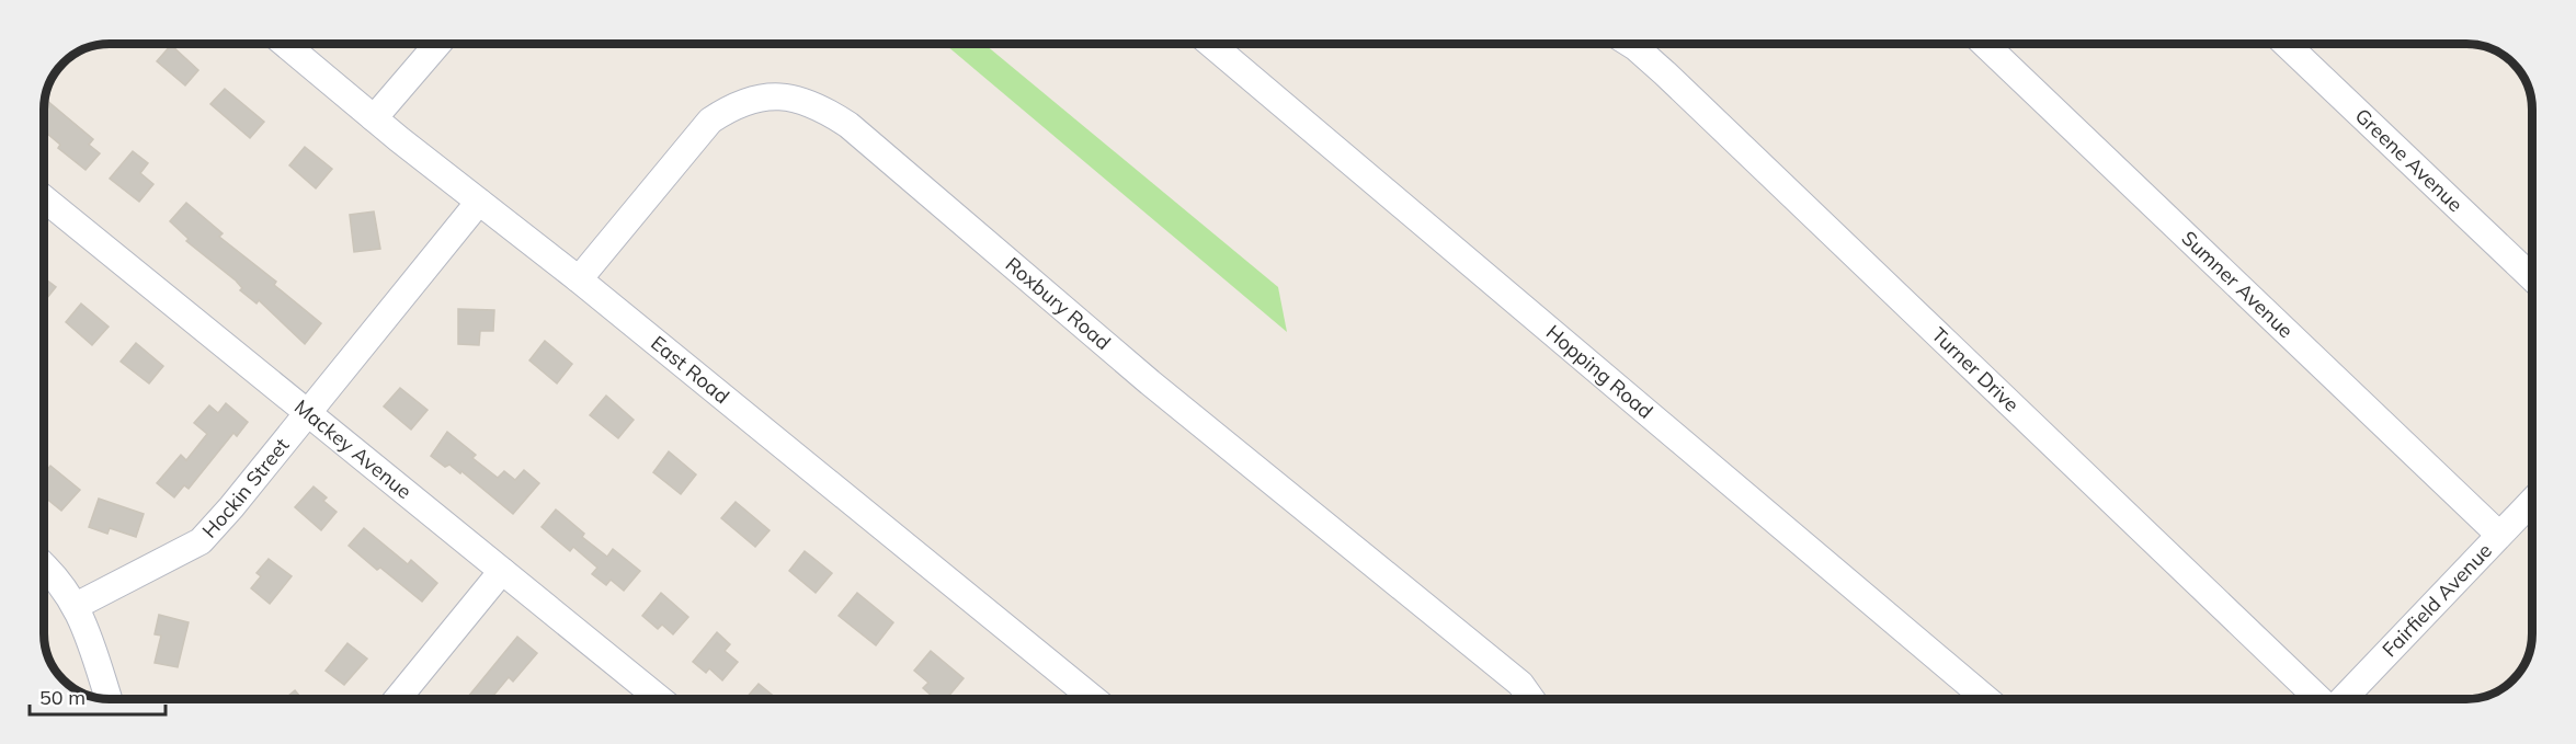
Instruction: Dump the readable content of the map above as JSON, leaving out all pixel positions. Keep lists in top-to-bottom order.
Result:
{
  "streets": {
    "street": [
      "Greene Avenue",
      "Sumner Avenue",
      "Roxbury Road",
      "Turner Drive",
      "East Road",
      "Hopping Road",
      "Mackey Avenue",
      "Hockin Street",
      "Fairfield Avenue"
    ]
  },
  "crossings": [
    ["Sumner Avenue", "Fairfield Avenue"],
    ["Roxbury Road", "East Road"],
    ["East Road", "Hockin Street"],
    ["Mackey Avenue", "Hockin Street"]
  ],
  "scale_bar": "50 m"
}
